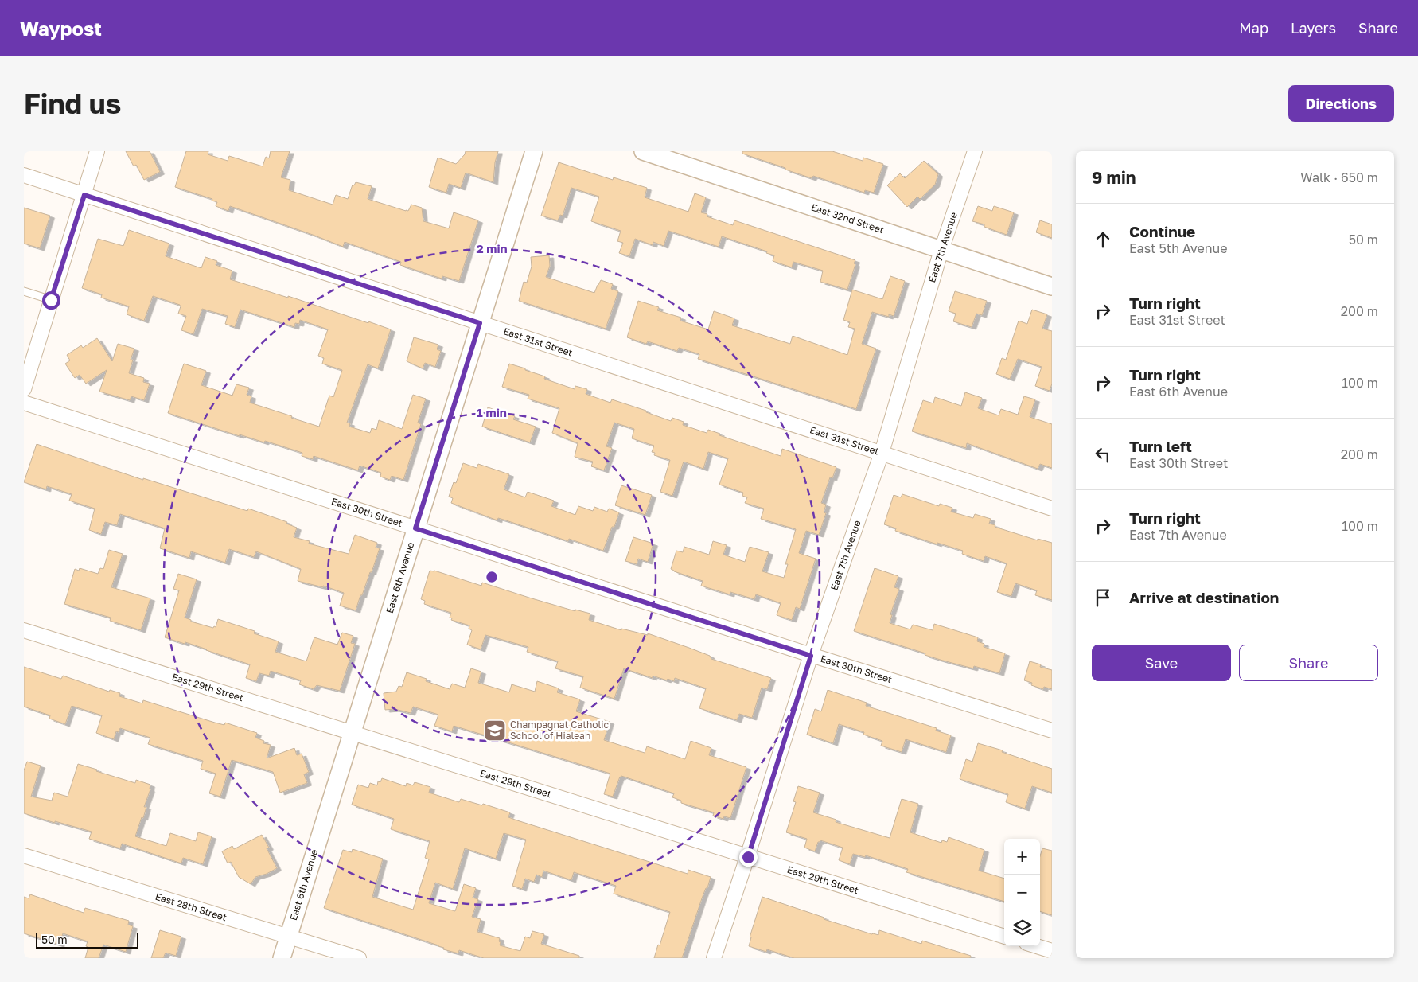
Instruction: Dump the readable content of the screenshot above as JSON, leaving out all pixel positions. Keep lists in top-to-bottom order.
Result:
{
  "streets": {
    "street": [
      "East 32nd Street",
      "East 7th Avenue",
      "East 31st Street",
      "East 30th Street",
      "East 6th Avenue",
      "East 29th Street",
      "East 28th Street"
    ]
  },
  "crossings": [
    ["East 32nd Street", "East 7th Avenue"],
    ["East 7th Avenue", "East 31st Street"],
    ["East 7th Avenue", "East 30th Street"],
    ["East 7th Avenue", "East 29th Street"],
    ["East 31st Street", "East 6th Avenue"],
    ["East 30th Street", "East 6th Avenue"],
    ["East 6th Avenue", "East 29th Street"],
    ["East 6th Avenue", "East 28th Street"]
  ],
  "places": {
    "school or university": ["Champagnat Catholic School of Hialeah"]
  },
  "scale_bar": "50 m",
  "page": {
    "header": "Waypost",
    "nav": ["Map", "Layers", "Share"],
    "buttons": [
      "Directions",
      ["Save", "Share"]
    ],
    "title": "Find us",
    "heading": ["9 min", "Walk · 650 m"],
    "list": [
      ["Continue", "East 5th Avenue", "50 m"],
      ["Turn right", "East 31st Street", "200 m"],
      ["Turn right", "East 6th Avenue", "100 m"],
      ["Turn left", "East 30th Street", "200 m"],
      ["Turn right", "East 7th Avenue", "100 m"],
      "Arrive at destination"
    ],
    "map_buttons": ["+", "−"],
    "scale": "50 m"
  },
  "rings": ["2 min", "1 min"]
}
